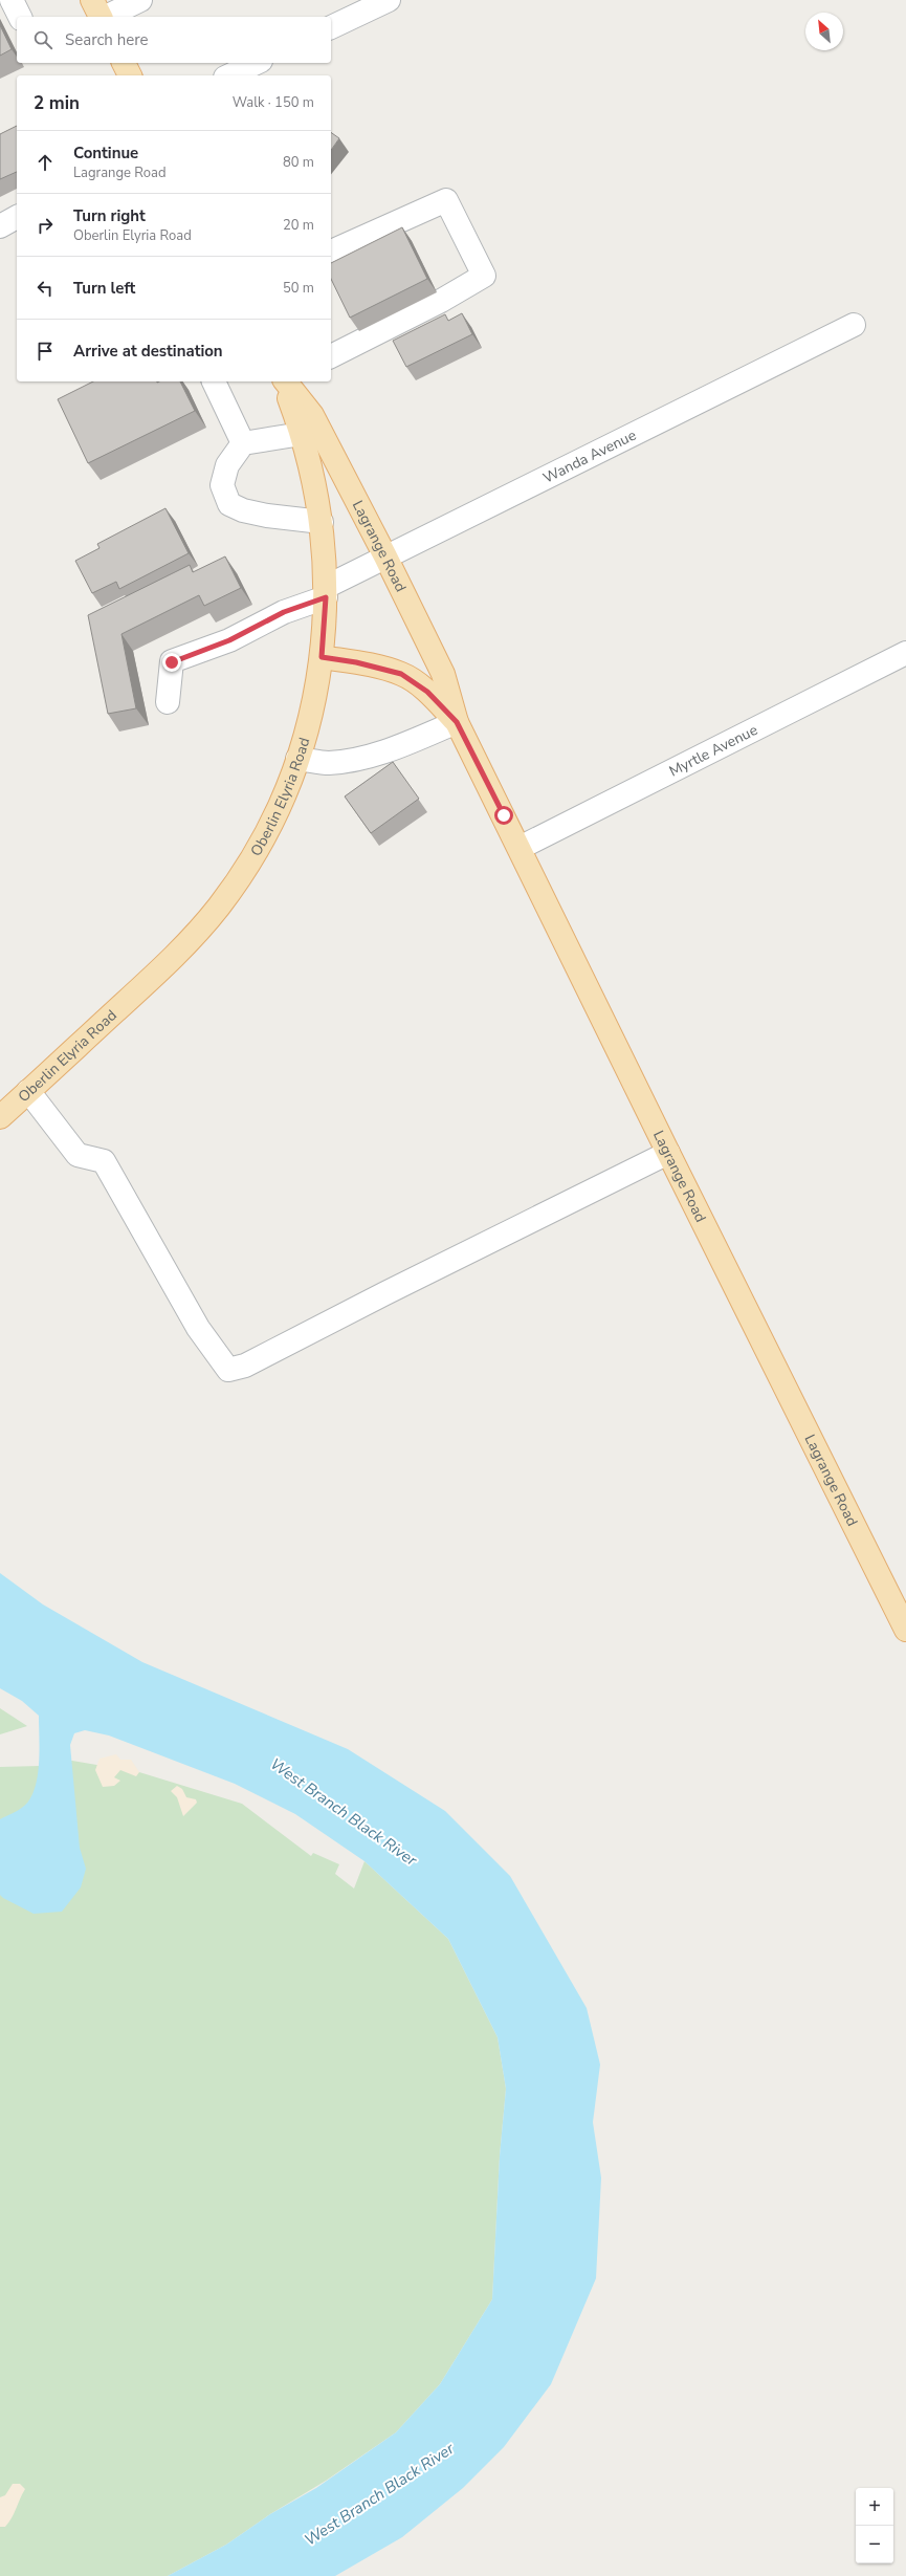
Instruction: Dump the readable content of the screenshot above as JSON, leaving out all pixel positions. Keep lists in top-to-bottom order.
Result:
{
  "streets": {
    "main road": ["Lagrange Road", "Oberlin Elyria Road"],
    "street": ["Wanda Avenue", "Myrtle Avenue"]
  },
  "crossings": [
    ["Wanda Avenue", "Lagrange Road"],
    ["Wanda Avenue", "Oberlin Elyria Road"],
    ["Lagrange Road", "Myrtle Avenue"],
    ["Lagrange Road", "Oberlin Elyria Road"]
  ],
  "water": ["West Branch Black River"],
  "north": "top left",
  "page": {
    "search": "Search here",
    "heading": ["2 min", "Walk · 150 m"],
    "list": [
      ["Continue", "Lagrange Road", "80 m"],
      ["Turn right", "Oberlin Elyria Road", "20 m"],
      ["Turn left", "50 m"],
      "Arrive at destination"
    ],
    "map_buttons": ["+", "−"]
  }
}
